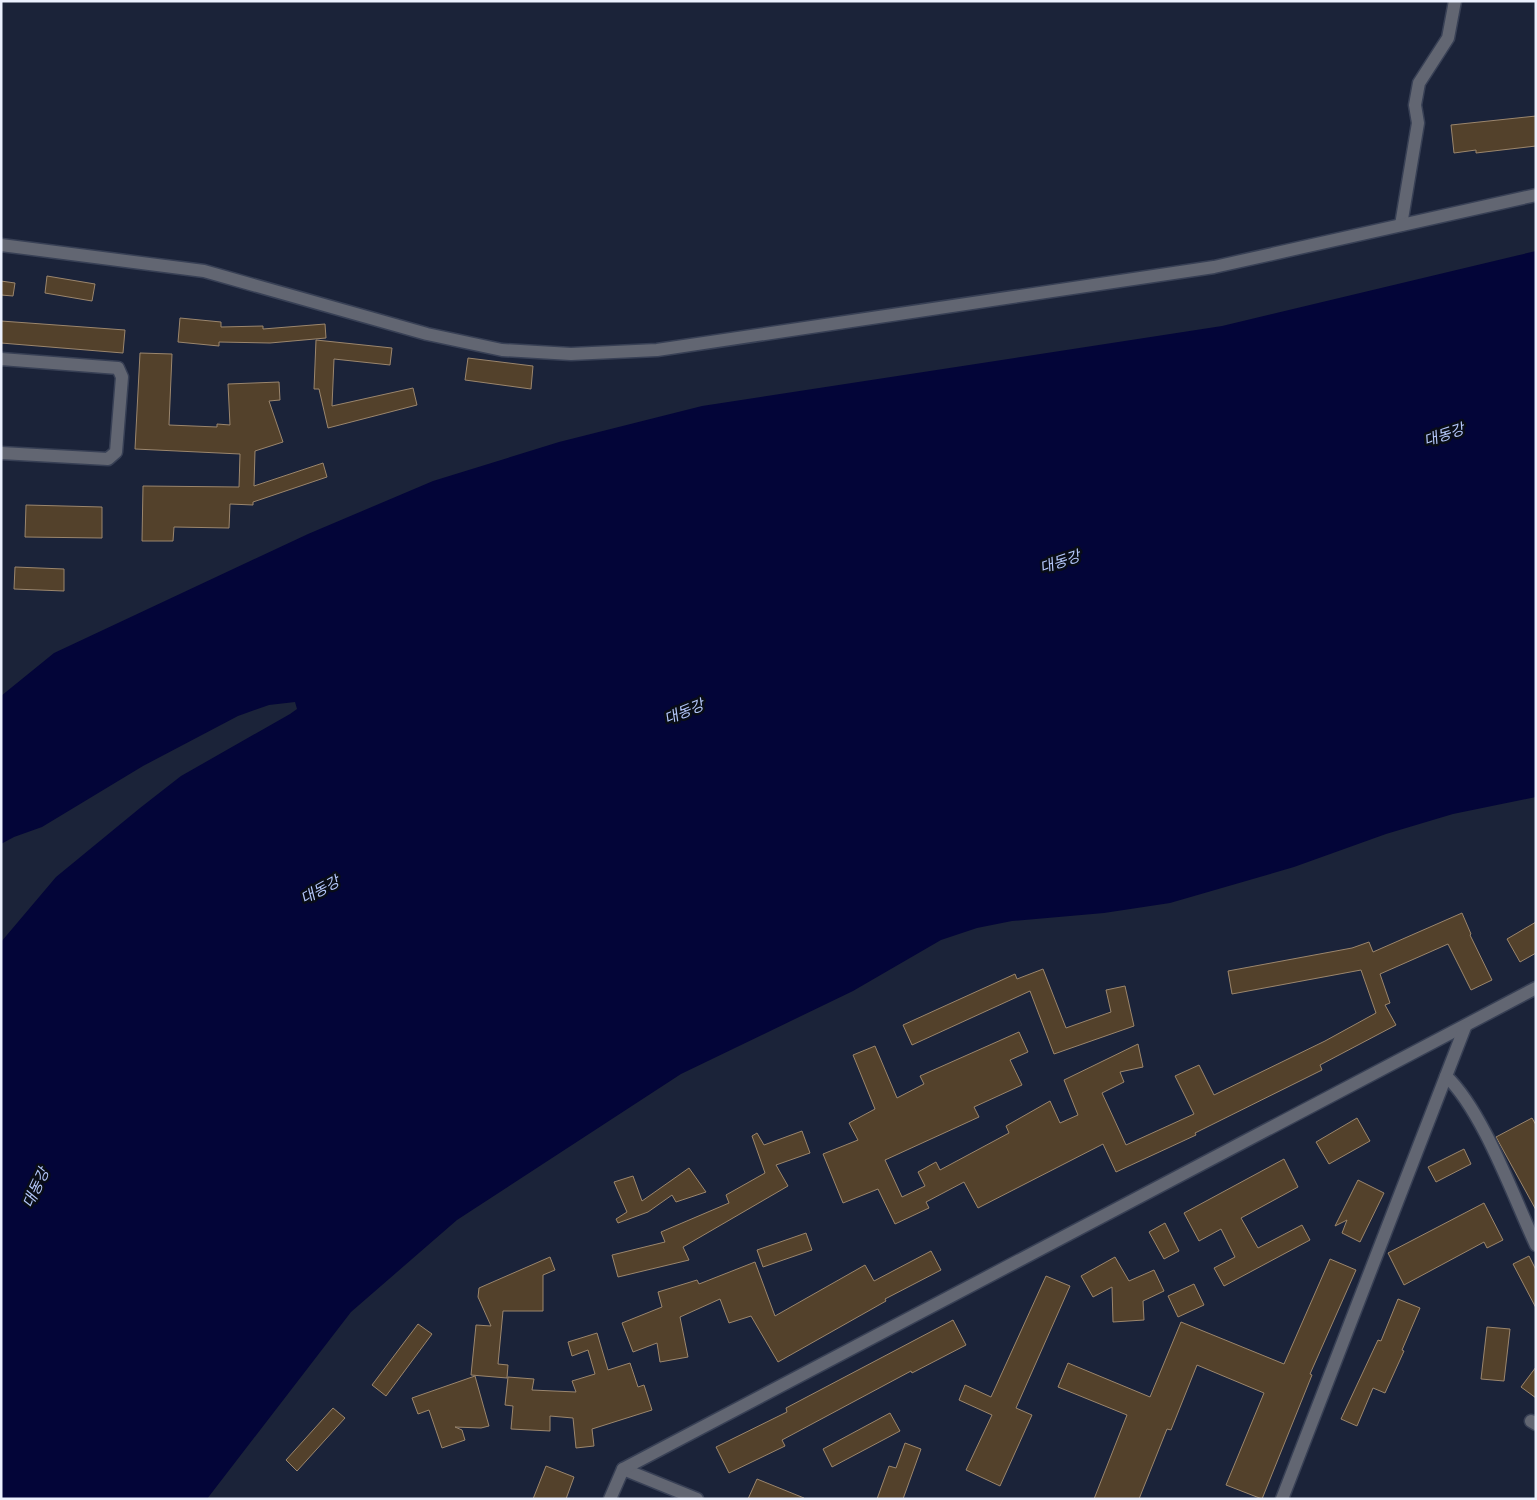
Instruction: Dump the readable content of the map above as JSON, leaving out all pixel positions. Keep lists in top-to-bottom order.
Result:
{
  "water": ["대동강"]
}
